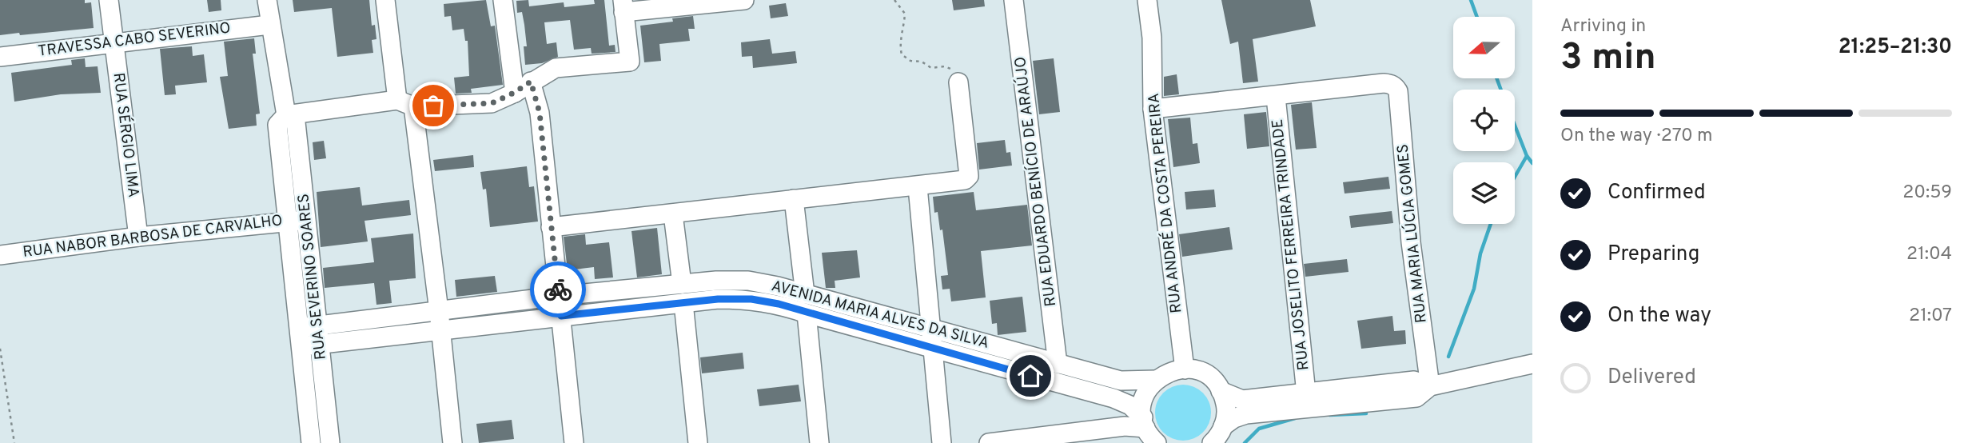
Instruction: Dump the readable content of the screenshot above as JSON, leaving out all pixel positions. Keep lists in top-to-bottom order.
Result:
{
  "streets": {
    "street": [
      "TRAVESSA CABO SEVERINO",
      "RUA SÉRGIO LIMA",
      "RUA EDUARDO BENÍCIO DE ARAÚJO",
      "RUA ANDRÉ DA COSTA PEREIRA",
      "RUA MARIA LÚCIA GOMES",
      "RUA NABOR BARBOSA DE CARVALHO",
      "RUA JOSELITO FERREIRA TRINDADE",
      "RUA SEVERINO SOARES",
      "AVENIDA MARIA ALVES DA SILVA"
    ]
  },
  "crossings": [
    ["TRAVESSA CABO SEVERINO", "RUA SÉRGIO LIMA"],
    ["TRAVESSA CABO SEVERINO", "RUA SEVERINO SOARES"],
    ["RUA SÉRGIO LIMA", "RUA NABOR BARBOSA DE CARVALHO"],
    ["RUA EDUARDO BENÍCIO DE ARAÚJO", "AVENIDA MARIA ALVES DA SILVA"],
    ["RUA ANDRÉ DA COSTA PEREIRA", "AVENIDA MARIA ALVES DA SILVA"],
    ["RUA MARIA LÚCIA GOMES", "RUA JOSELITO FERREIRA TRINDADE"],
    ["RUA NABOR BARBOSA DE CARVALHO", "RUA SEVERINO SOARES"],
    ["RUA SEVERINO SOARES", "AVENIDA MARIA ALVES DA SILVA"]
  ],
  "north": "left",
  "page": {
    "heading": ["3 min", "Arriving in", "21:25–21:30"],
    "bar": "On the way · 270 m",
    "list": [
      ["Confirmed", "20:59"],
      ["Preparing", "21:04"],
      ["On the way", "21:07"],
      "Delivered"
    ]
  }
}
